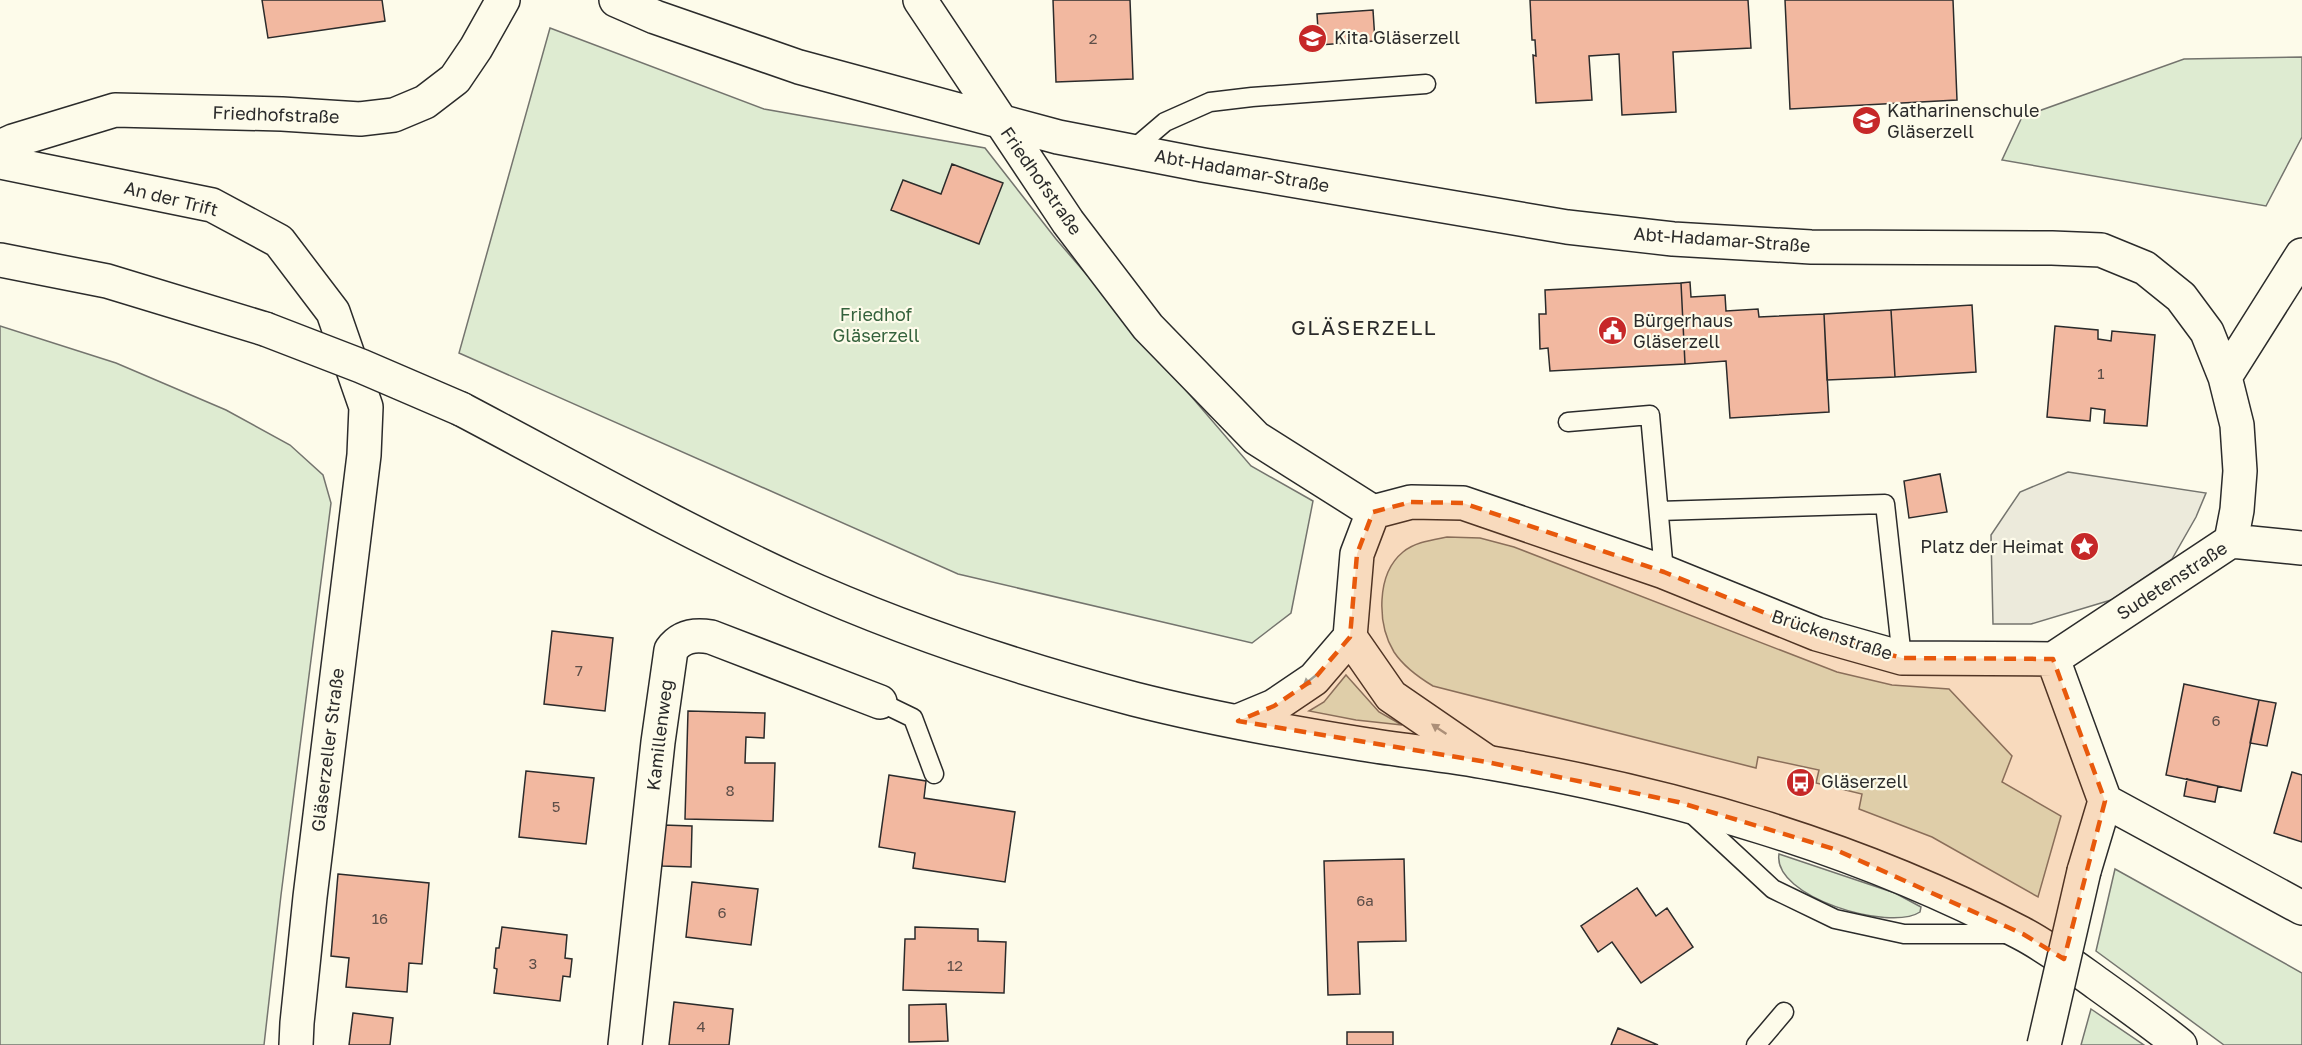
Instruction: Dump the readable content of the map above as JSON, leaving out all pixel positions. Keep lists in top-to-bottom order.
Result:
{
  "streets": {
    "street": [
      "Friedhofstraße",
      "Abt-Hadamar-Straße",
      "An der Trift",
      "Sudetenstraße",
      "Brückenstraße",
      "Kamillenweg",
      "Gläserzeller Straße"
    ]
  },
  "crossings": [
    ["Friedhofstraße", "Abt-Hadamar-Straße"],
    ["Friedhofstraße", "Brückenstraße"],
    ["Abt-Hadamar-Straße", "Sudetenstraße"],
    ["An der Trift", "Gläserzeller Straße"],
    ["Sudetenstraße", "Brückenstraße"]
  ],
  "districts": ["GLÄSERZELL"],
  "parks": ["Friedhof Gläserzell"],
  "places": {
    "school or university": ["Kita Gläserzell", "Katharinenschule Gläserzell"],
    "public building": ["Bürgerhaus Gläserzell"],
    "place": ["Platz der Heimat"],
    "bus stop": ["Gläserzell"]
  },
  "house_numbers": [
    "2",
    "1",
    "7",
    "6",
    "8",
    "5",
    "6a",
    "6",
    "16",
    "3",
    "12",
    "4"
  ]
}
